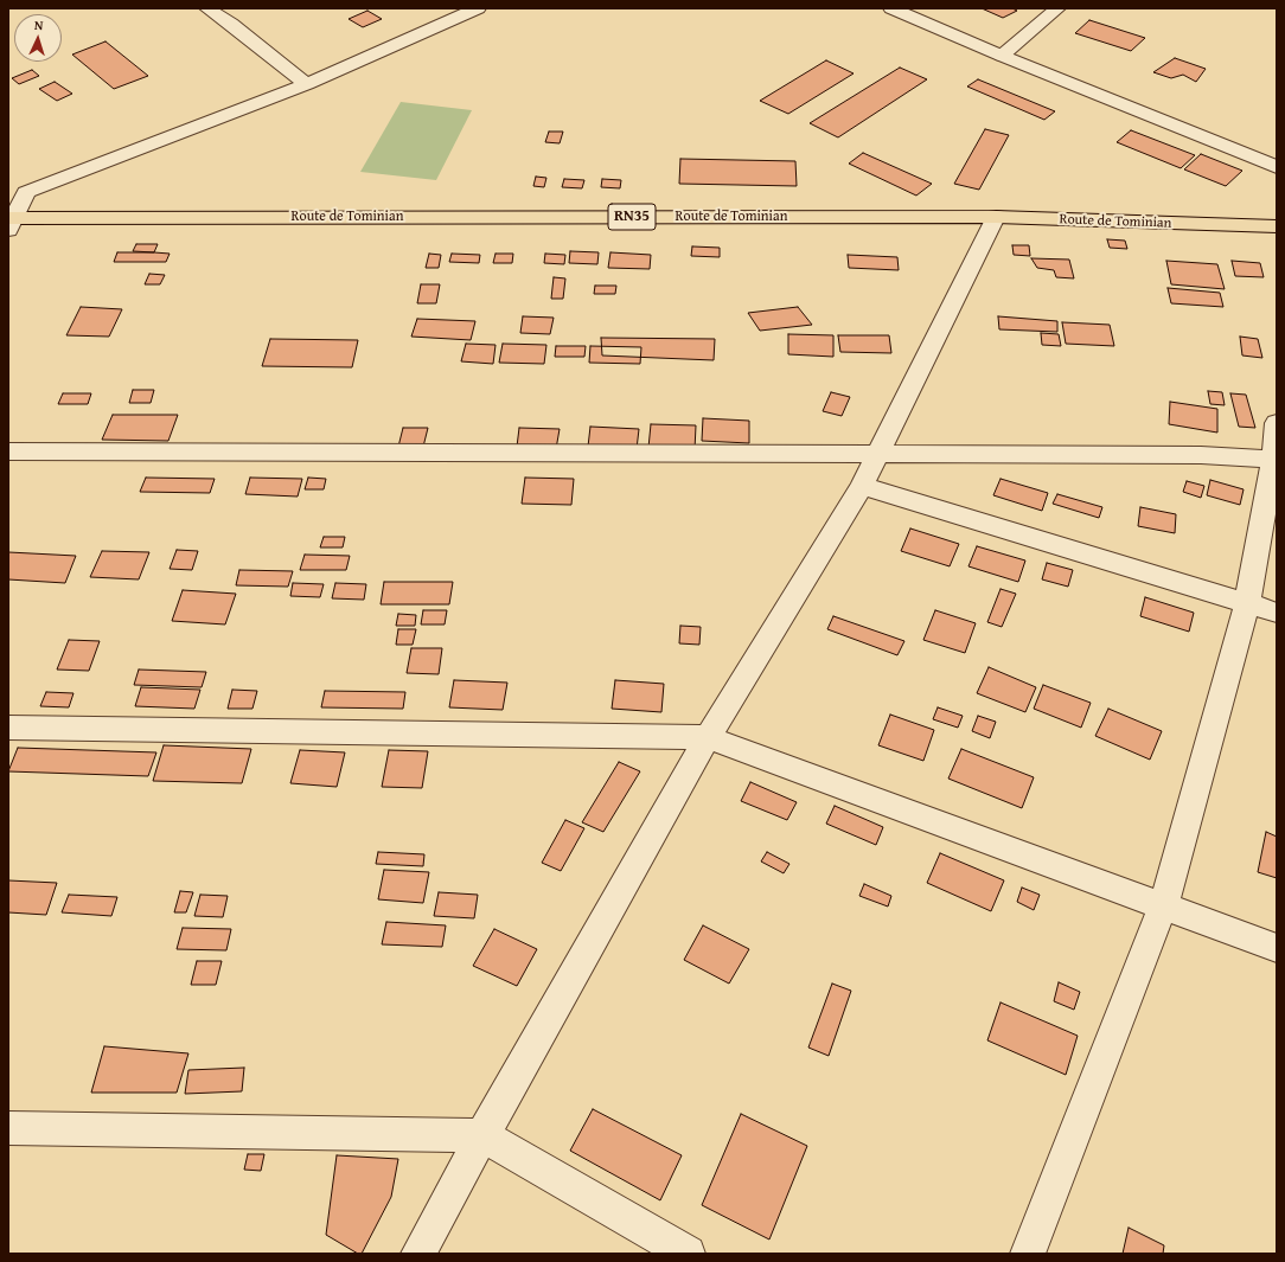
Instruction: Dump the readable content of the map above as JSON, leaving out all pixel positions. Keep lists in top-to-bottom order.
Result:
{
  "streets": {
    "main road": ["Route de Tominian", "RN35"]
  },
  "crossings": [
    ["Route de Tominian", "RN35"]
  ],
  "north": "top"
}
